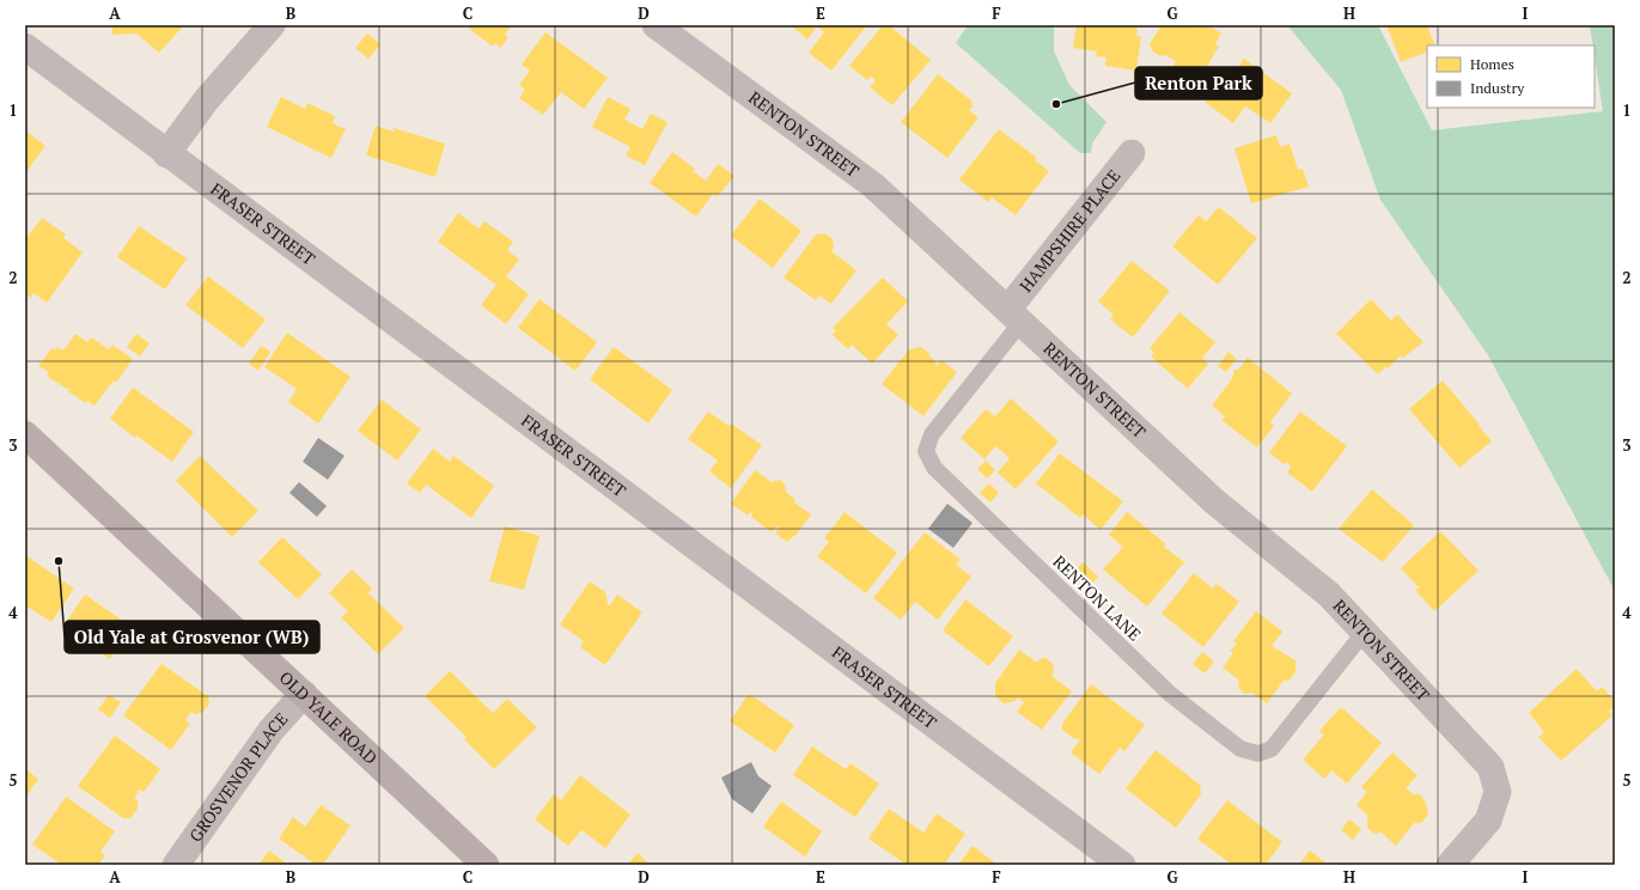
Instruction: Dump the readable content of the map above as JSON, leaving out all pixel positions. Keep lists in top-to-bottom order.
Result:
{
  "streets": {
    "main road": ["OLD YALE ROAD"],
    "street": [
      "RENTON STREET",
      "FRASER STREET",
      "HAMPSHIRE PLACE",
      "GROSVENOR PLACE"
    ],
    "lane": ["RENTON LANE"]
  },
  "crossings": [
    ["RENTON STREET", "HAMPSHIRE PLACE"],
    ["RENTON STREET", "RENTON LANE"],
    ["HAMPSHIRE PLACE", "RENTON LANE"],
    ["OLD YALE ROAD", "GROSVENOR PLACE"]
  ],
  "places": ["Renton Park", "Old Yale at Grosvenor (WB)"],
  "legend": ["Homes", "Industry"],
  "grid": {
    "columns": [
      "A",
      "B",
      "C",
      "D",
      "E",
      "F",
      "G",
      "H",
      "I"
    ],
    "rows": [
      "1",
      "2",
      "3",
      "4",
      "5"
    ]
  }
}
